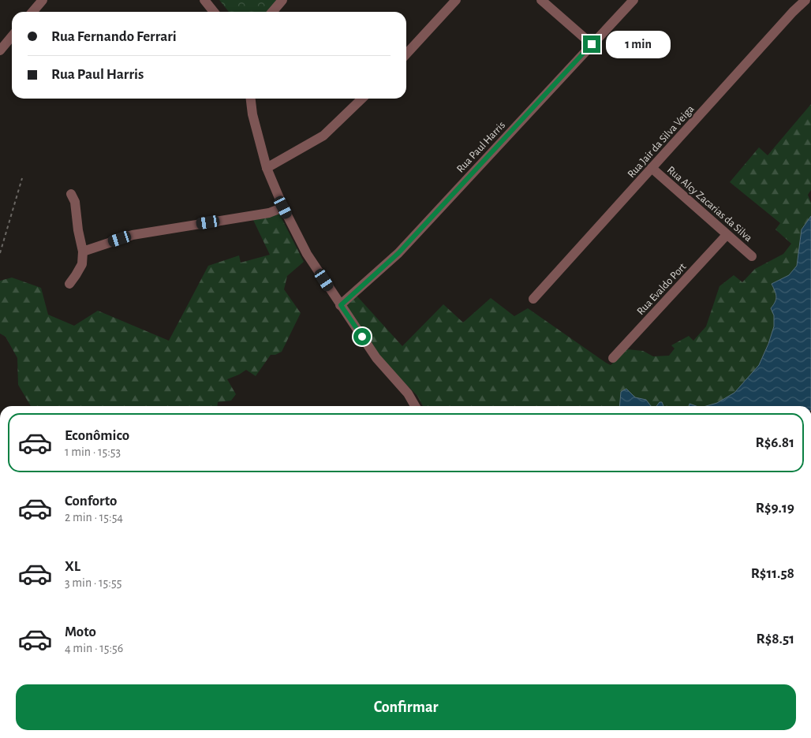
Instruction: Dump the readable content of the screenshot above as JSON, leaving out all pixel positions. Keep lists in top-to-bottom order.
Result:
{
  "streets": {
    "street": [
      "Rua Jair da Silva Veiga",
      "Rua Paul Harris",
      "Rua Alcy Zacarias da Silva",
      "Rua Evaldo Port"
    ]
  },
  "crossings": [
    ["Rua Jair da Silva Veiga", "Rua Alcy Zacarias da Silva"],
    ["Rua Alcy Zacarias da Silva", "Rua Evaldo Port"]
  ],
  "page": {
    "banner": ["Rua Fernando Ferrari", "Rua Paul Harris"],
    "bubble": "1 min",
    "list": [
      {
        "name": "Econômico",
        "note": "1 min · 15:53",
        "value": "R$6.81"
      },
      {
        "name": "Conforto",
        "note": "2 min · 15:54",
        "value": "R$9.19"
      },
      {
        "name": "XL",
        "note": "3 min · 15:55",
        "value": "R$11.58"
      },
      {
        "name": "Moto",
        "note": "4 min · 15:56",
        "value": "R$8.51"
      }
    ],
    "buttons": "Confirmar"
  }
}
